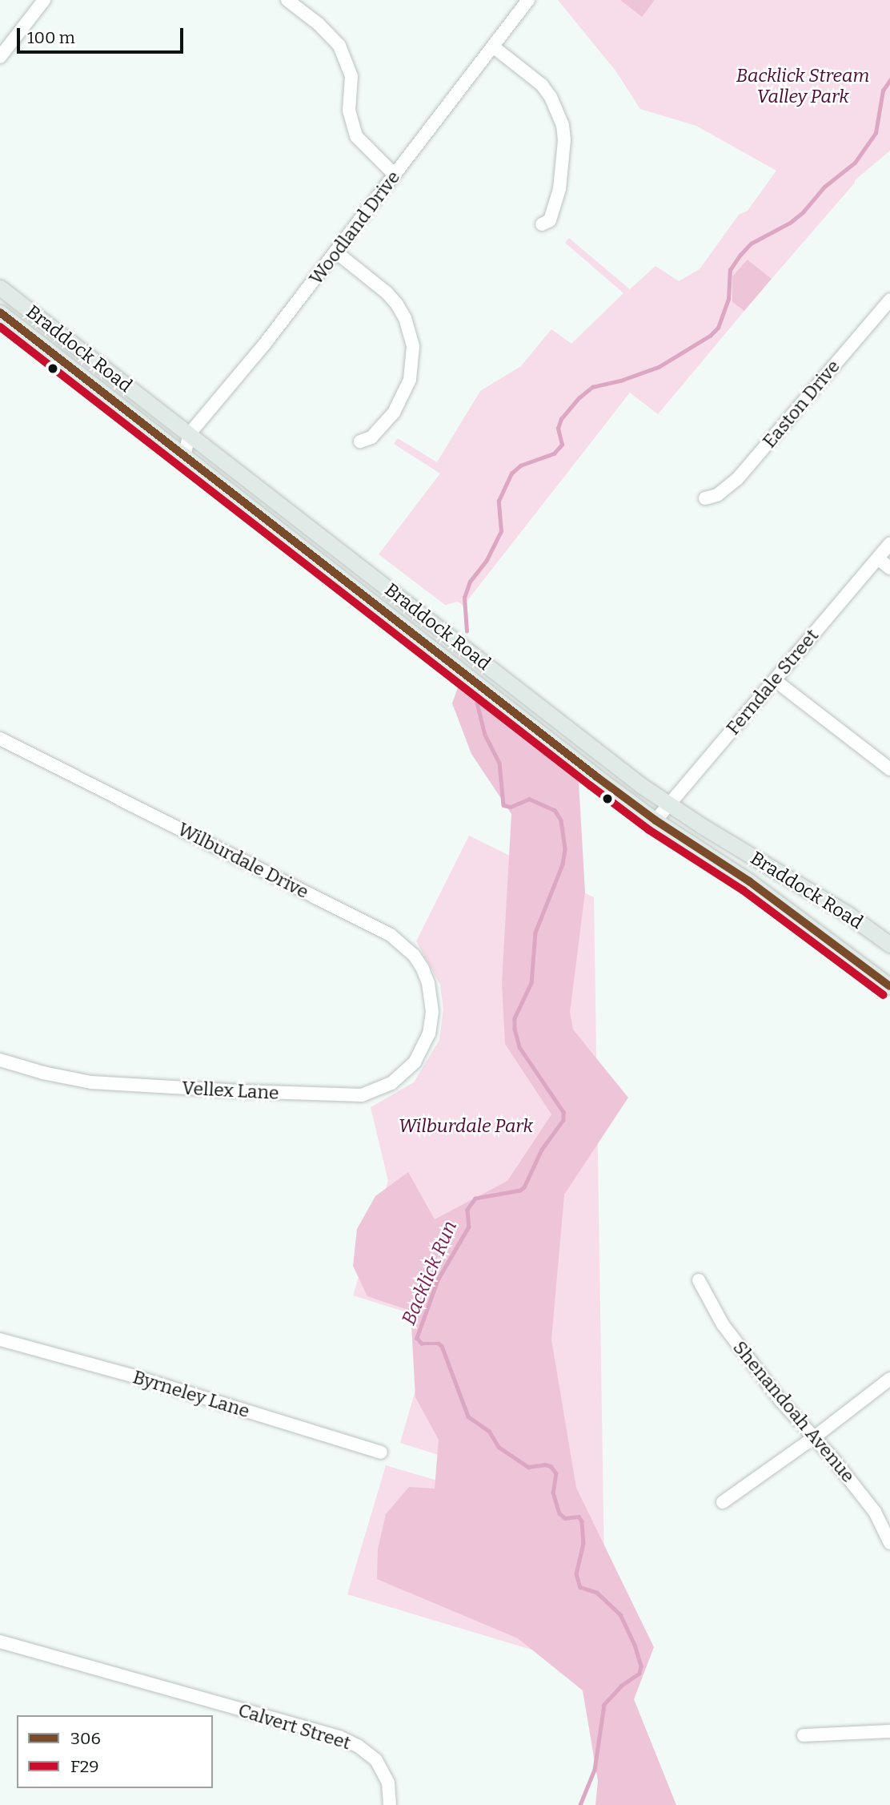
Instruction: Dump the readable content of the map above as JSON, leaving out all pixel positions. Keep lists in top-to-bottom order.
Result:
{
  "streets": {
    "main road": ["Braddock Road"],
    "street": [
      "Woodland Drive",
      "Easton Drive",
      "Ferndale Street",
      "Wilburdale Drive",
      "Vellex Lane",
      "Byrneley Lane",
      "Shenandoah Avenue",
      "Calvert Street"
    ]
  },
  "crossings": [
    ["Woodland Drive", "Braddock Road"],
    ["Braddock Road", "Ferndale Street"],
    ["Wilburdale Drive", "Vellex Lane"]
  ],
  "water": ["Backlick Run"],
  "parks": ["Backlick Stream Valley Park", "Wilburdale Park"],
  "lines": ["transit line 306", "transit line F29"],
  "legend": ["306", "F29"],
  "scale_bar": "100 m"
}
